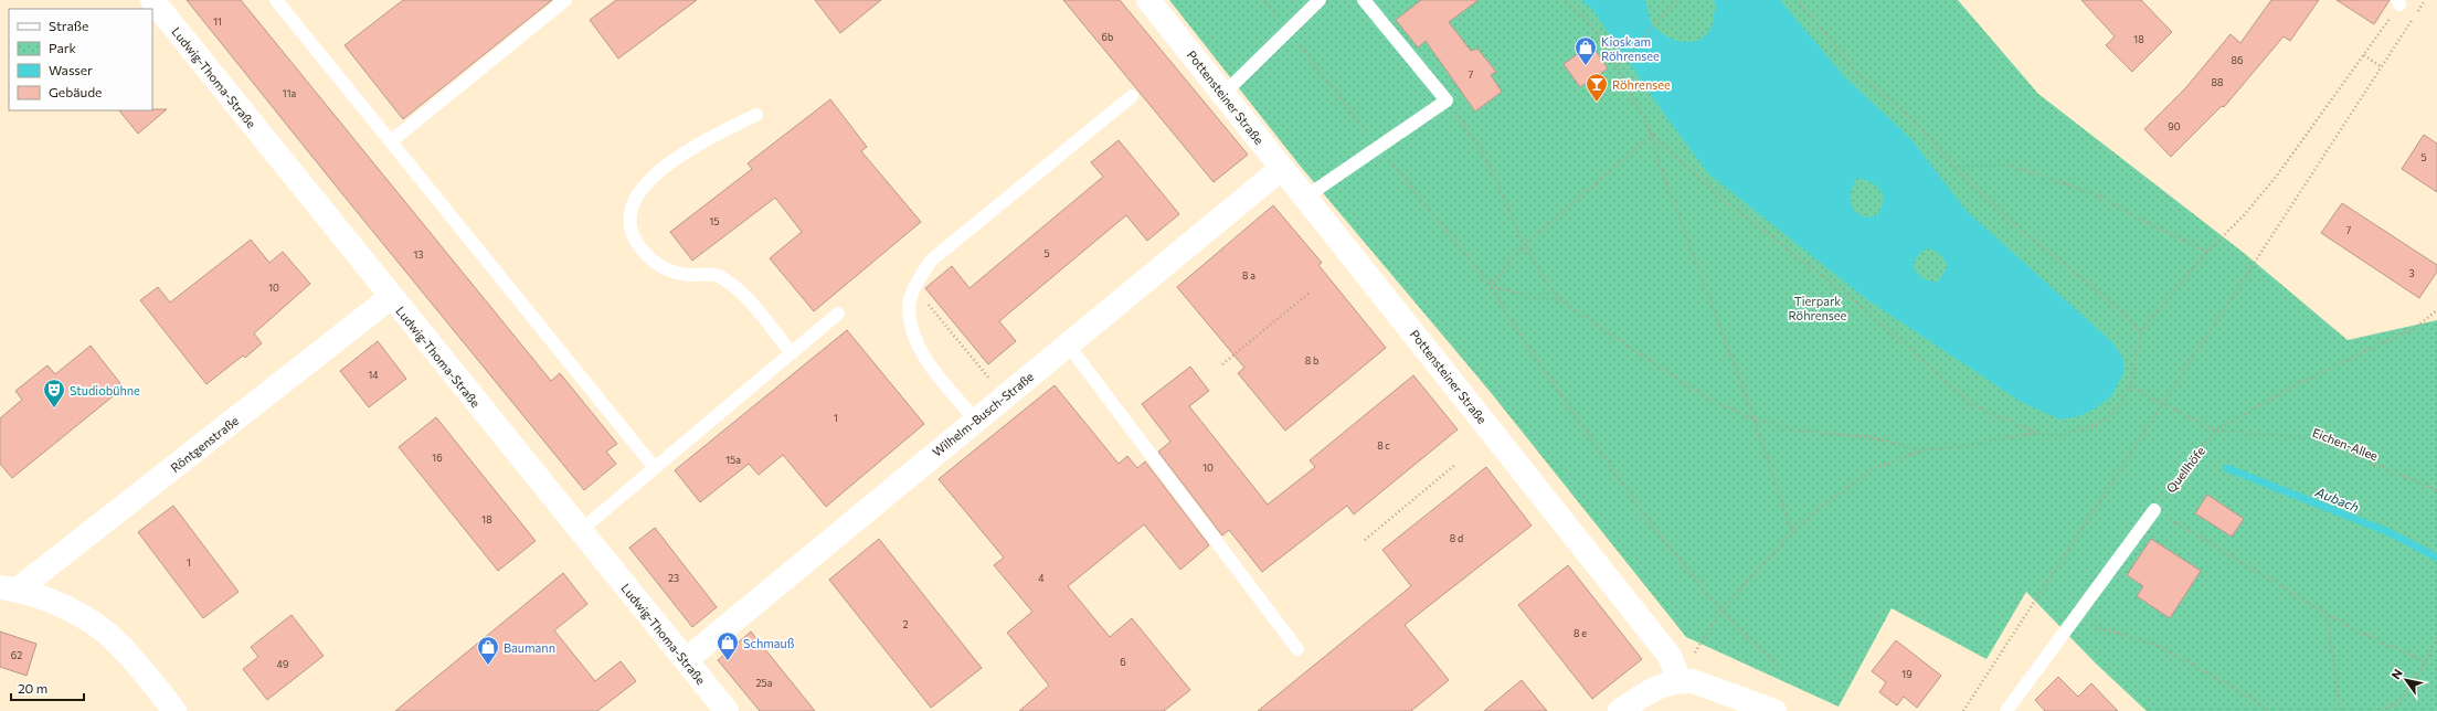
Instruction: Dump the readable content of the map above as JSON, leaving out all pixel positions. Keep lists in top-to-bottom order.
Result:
{
  "streets": {
    "street": [
      "Ludwig-Thoma-Straße",
      "Pottensteiner Straße",
      "Wilhelm-Busch-Straße",
      "Röntgenstraße"
    ],
    "path": ["Eichen-Allee", "Quellhöfe"]
  },
  "crossings": [
    ["Ludwig-Thoma-Straße", "Wilhelm-Busch-Straße"],
    ["Ludwig-Thoma-Straße", "Röntgenstraße"],
    ["Pottensteiner Straße", "Wilhelm-Busch-Straße"],
    ["Eichen-Allee", "Quellhöfe"]
  ],
  "water": ["Aubach"],
  "parks": ["Tierpark Röhrensee"],
  "places": {
    "shop": ["Kiosk am Röhrensee", "Schmauß", "Baumann"],
    "bar": ["Röhrensee"],
    "theatre": ["Studiobühne"]
  },
  "house_numbers": [
    "11",
    "6b",
    "18",
    "86",
    "7",
    "88",
    "11a",
    "90",
    "5",
    "15",
    "7",
    "5",
    "13",
    "3",
    "8 a",
    "10",
    "8 b",
    "14",
    "1",
    "8 c",
    "16",
    "15a",
    "10",
    "18",
    "8 d",
    "1",
    "23",
    "4",
    "2",
    "8 e",
    "62",
    "6",
    "49",
    "19",
    "25a"
  ],
  "legend": [
    "Straße",
    "Park",
    "Wasser",
    "Gebäude"
  ],
  "scale_bar": "20 m",
  "north": "top left"
}
